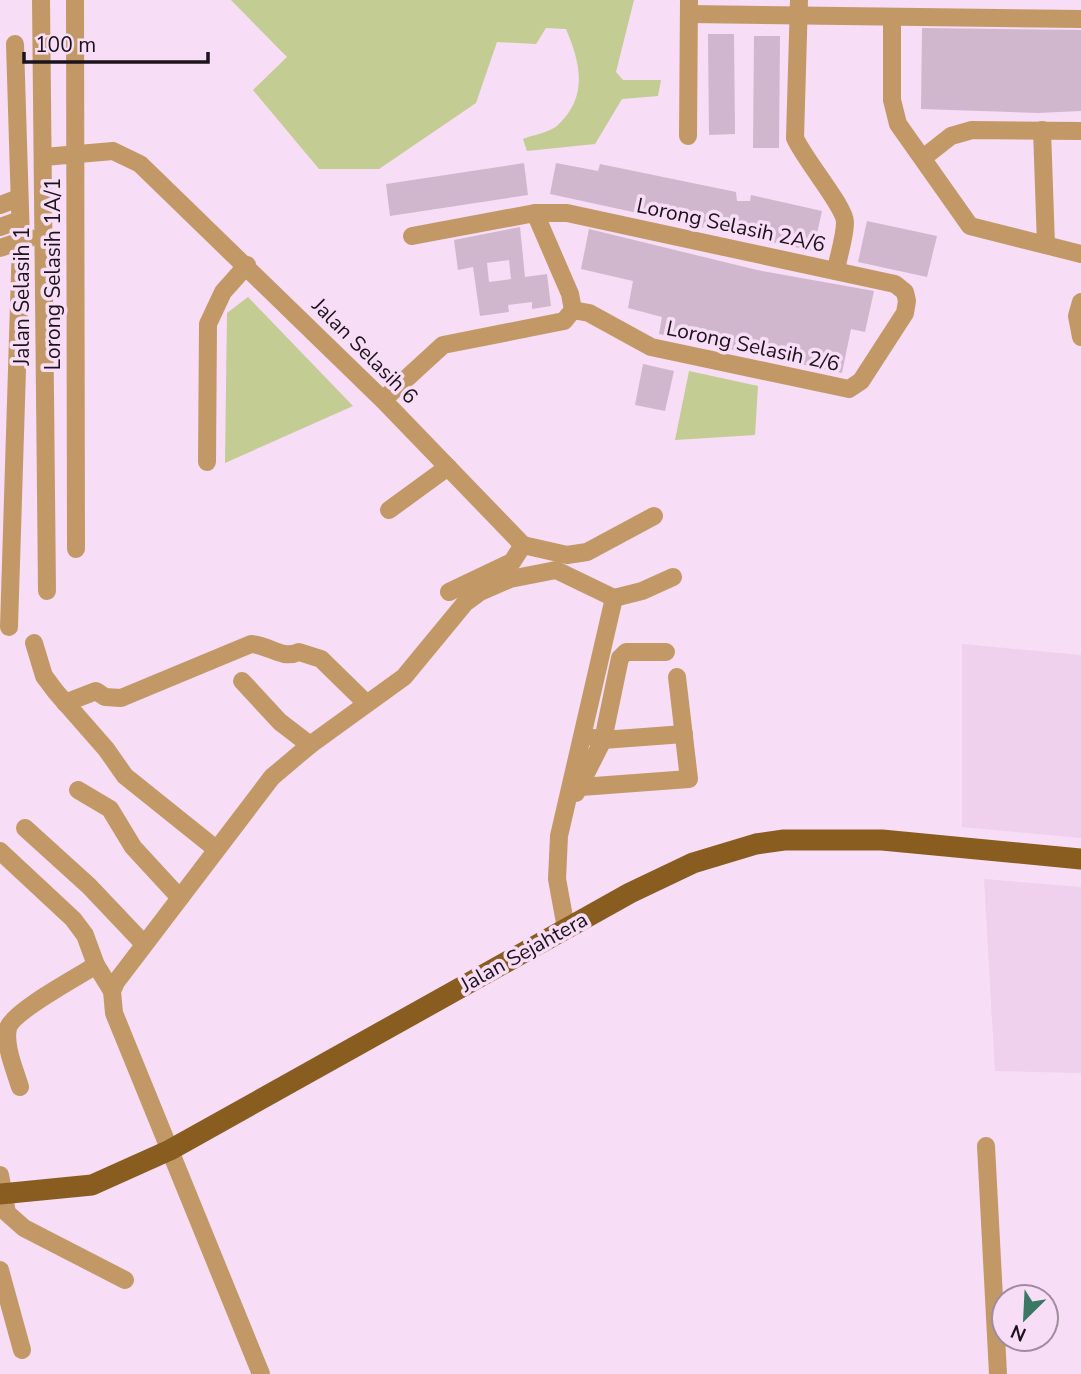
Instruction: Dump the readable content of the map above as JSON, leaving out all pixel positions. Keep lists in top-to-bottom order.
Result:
{
  "streets": {
    "main road": ["Jalan Sejahtera"],
    "street": [
      "Lorong Selasih 2A/6",
      "Lorong Selasih 1A/1",
      "Jalan Selasih 1",
      "Lorong Selasih 2/6",
      "Jalan Selasih 6"
    ]
  },
  "crossings": [
    ["Lorong Selasih 2A/6", "Lorong Selasih 2/6"],
    ["Lorong Selasih 1A/1", "Jalan Selasih 6"],
    ["Jalan Selasih 1", "Jalan Selasih 6"]
  ],
  "scale_bar": "100 m",
  "north": "bottom left"
}
